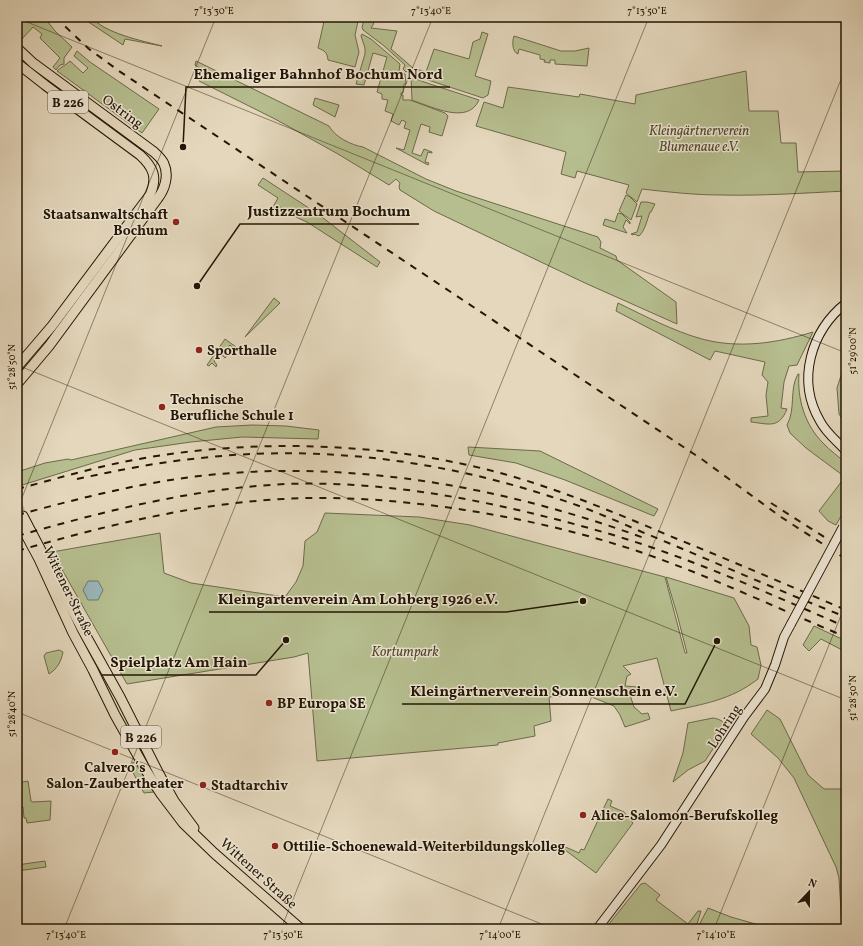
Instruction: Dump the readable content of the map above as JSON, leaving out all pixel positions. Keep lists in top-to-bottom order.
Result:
{
  "streets": {
    "main road": ["B 226", "Ostring", "Wittener Straße"],
    "street": ["Lohring"]
  },
  "parks": ["Kleingärtnerverein Blumenaue e.V.", "Kortumpark"],
  "places": [
    "Ehemaliger Bahnhof Bochum Nord",
    "Staatsanwaltschaft Bochum",
    "Justizzentrum Bochum",
    "Sporthalle",
    "Technische Berufliche Schule 1",
    "Kleingartenverein Am Lohberg 1926 e.V.",
    "Spielplatz Am Hain",
    "Kleingärtnerverein Sonnenschein e.V.",
    "BP Europa SE",
    "Calvero´s Salon-Zaubertheater",
    "Stadtarchiv",
    "Alice-Salomon-Berufskolleg",
    "Ottilie-Schoenewald-Weiterbildungskolleg"
  ],
  "north": "top",
  "coordinates": [
    "7°13'30\"E",
    "7°13'40\"E",
    "7°13'50\"E",
    "51°29'00\"N",
    "51°28'50\"N",
    "51°28'40\"N",
    "7°14'00\"E",
    "7°14'10\"E"
  ]
}
